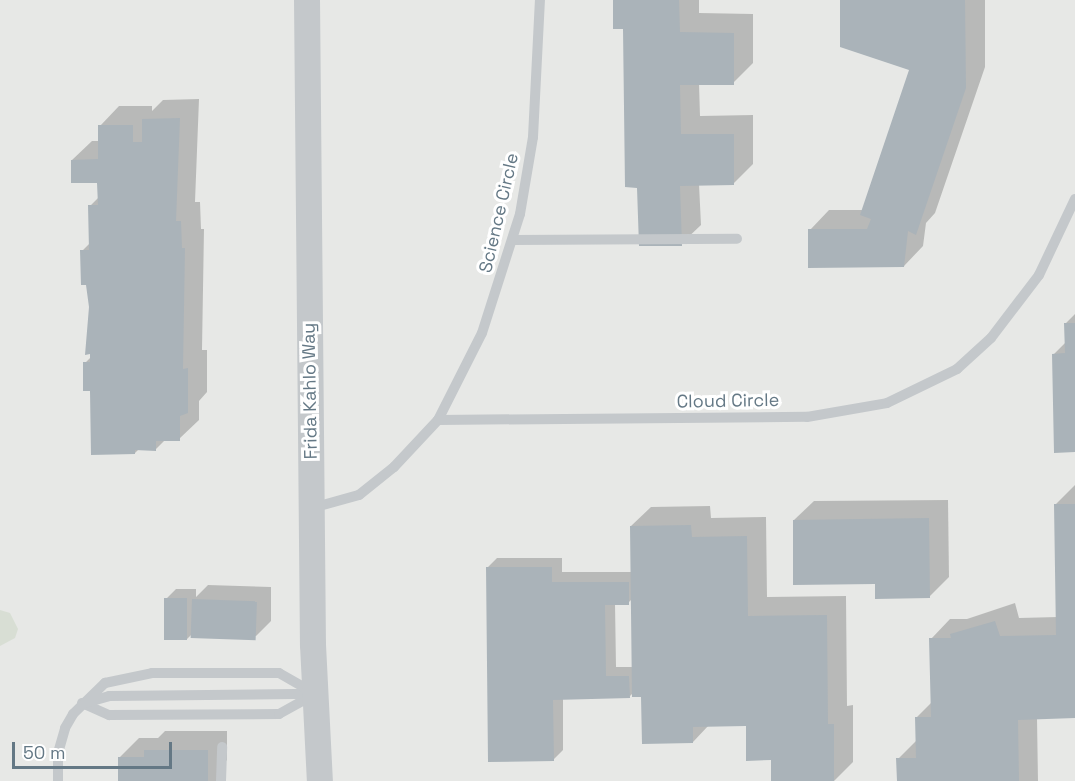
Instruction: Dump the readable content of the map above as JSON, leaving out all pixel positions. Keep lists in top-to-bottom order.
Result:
{
  "streets": {
    "street": ["Frida Kahlo Way"],
    "lane": ["Science Circle", "Cloud Circle"]
  },
  "crossings": [
    ["Science Circle", "Cloud Circle"]
  ],
  "scale_bar": "50 m"
}
